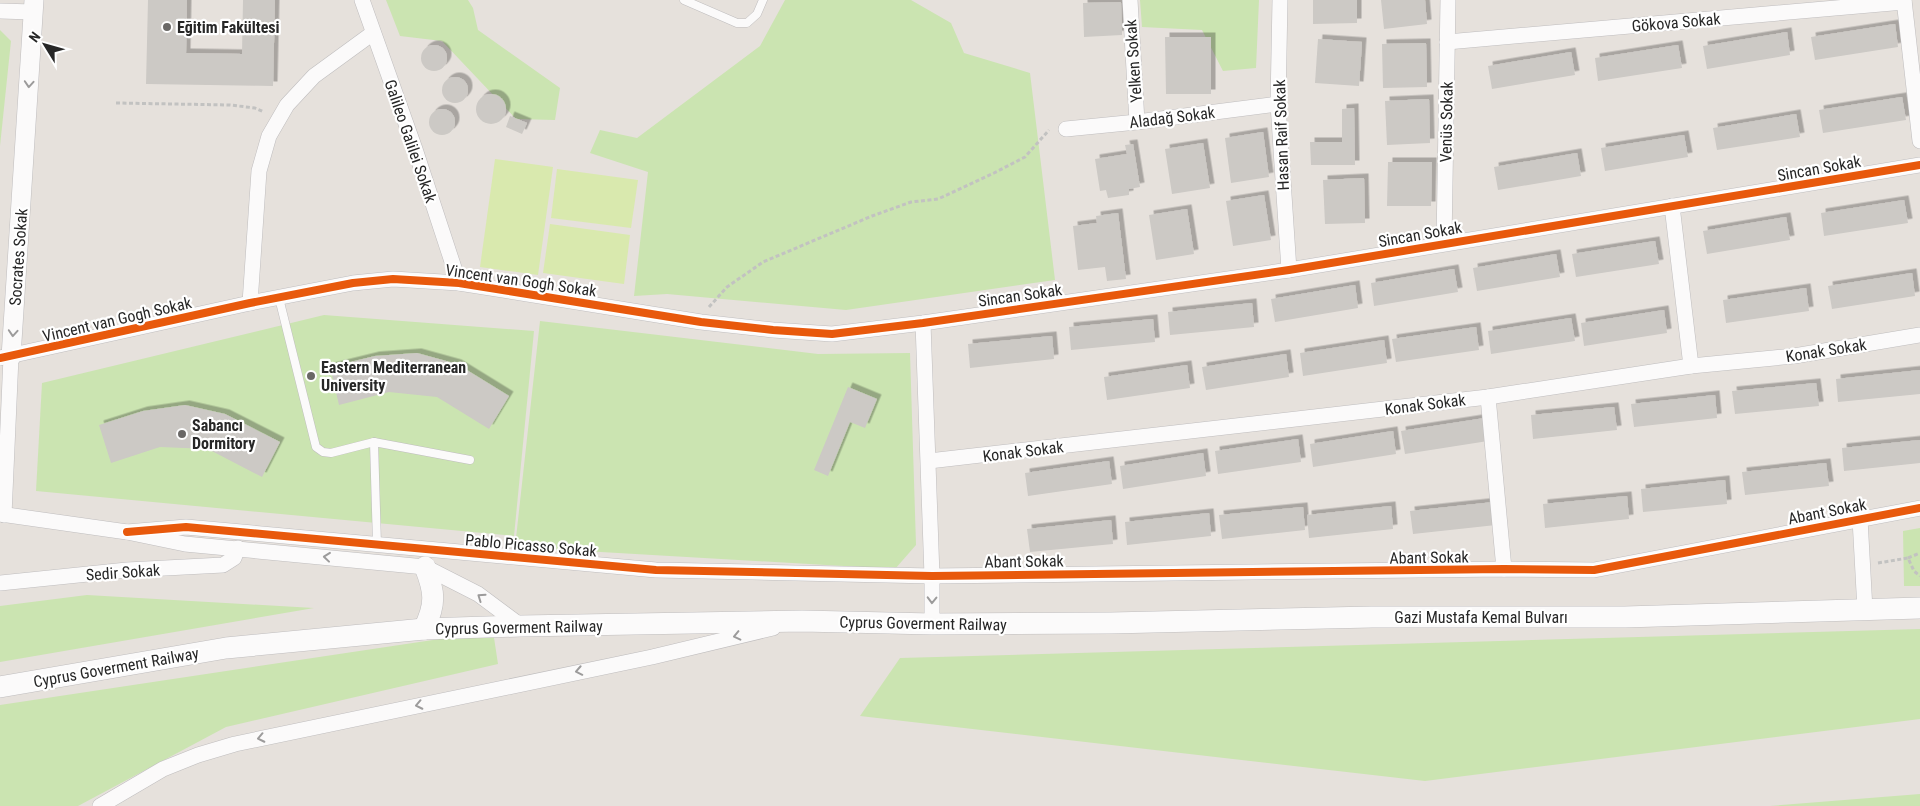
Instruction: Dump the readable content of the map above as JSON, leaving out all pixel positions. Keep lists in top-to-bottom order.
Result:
{
  "streets": {
    "main road": ["Gazi Mustafa Kemal Bulvarı", "Cyprus Goverment Railway"],
    "street": [
      "Gökova Sokak",
      "Yelken Sokak",
      "Aladağ Sokak",
      "Venüs Sokak",
      "Hasan Raif Sokak",
      "Galileo Galilei Sokak",
      "Sincan Sokak",
      "Socrates Sokak",
      "Vincent van Gogh Sokak",
      "Konak Sokak",
      "Abant Sokak",
      "Pablo Picasso Sokak",
      "Sedir Sokak"
    ]
  },
  "crossings": [
    ["Gökova Sokak", "Venüs Sokak"],
    ["Yelken Sokak", "Aladağ Sokak"],
    ["Aladağ Sokak", "Hasan Raif Sokak"],
    ["Venüs Sokak", "Sincan Sokak"],
    ["Hasan Raif Sokak", "Sincan Sokak"],
    ["Galileo Galilei Sokak", "Vincent van Gogh Sokak"],
    ["Sincan Sokak", "Vincent van Gogh Sokak"],
    ["Socrates Sokak", "Vincent van Gogh Sokak"],
    ["Socrates Sokak", "Pablo Picasso Sokak"],
    ["Abant Sokak", "Pablo Picasso Sokak"],
    ["Pablo Picasso Sokak", "Sedir Sokak"],
    ["Pablo Picasso Sokak", "Cyprus Goverment Railway"],
    ["Gazi Mustafa Kemal Bulvarı", "Cyprus Goverment Railway"]
  ],
  "one_way": ["Socrates Sokak"],
  "places": ["Eğitim Fakültesi", "Eastern Mediterranean University", "Sabancı Dormitory"],
  "north": "top left"
}
